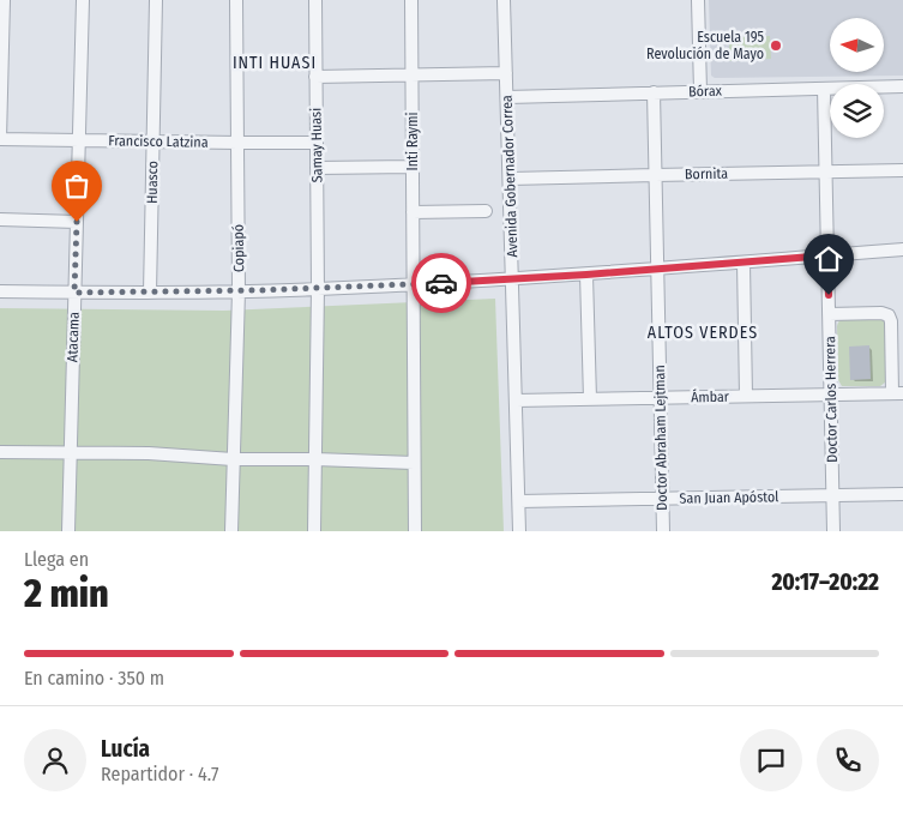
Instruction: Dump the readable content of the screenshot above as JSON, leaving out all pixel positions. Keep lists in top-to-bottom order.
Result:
{
  "streets": {
    "street": [
      "Bórax",
      "Francisco Latzina",
      "Inti Raymi",
      "Samay Huasi",
      "Bornita",
      "Avenida Gobernador Correa",
      "Huasco",
      "Copiapó",
      "Atacama",
      "Ámbar",
      "Doctor Carlos Herrera",
      "Doctor Abraham Lejtman",
      "San Juan Apóstol"
    ]
  },
  "crossings": [
    ["Bórax", "Avenida Gobernador Correa"],
    ["Bórax", "Doctor Carlos Herrera"],
    ["Bórax", "Doctor Abraham Lejtman"],
    ["Francisco Latzina", "Samay Huasi"],
    ["Francisco Latzina", "Huasco"],
    ["Francisco Latzina", "Copiapó"],
    ["Francisco Latzina", "Atacama"],
    ["Bornita", "Avenida Gobernador Correa"],
    ["Bornita", "Doctor Carlos Herrera"],
    ["Bornita", "Doctor Abraham Lejtman"],
    ["Avenida Gobernador Correa", "Ámbar"],
    ["Avenida Gobernador Correa", "San Juan Apóstol"],
    ["Ámbar", "Doctor Carlos Herrera"],
    ["Ámbar", "Doctor Abraham Lejtman"],
    ["Doctor Carlos Herrera", "San Juan Apóstol"],
    ["Doctor Abraham Lejtman", "San Juan Apóstol"]
  ],
  "districts": ["INTI HUASI", "ALTOS VERDES"],
  "places": ["Escuela 195 Revolución de Mayo"],
  "north": "left",
  "page": {
    "heading": ["2 min", "Llega en", "20:17–20:22"],
    "panel": ["Lucía", "Repartidor · 4.7"],
    "bar": "En camino · 350 m"
  }
}
